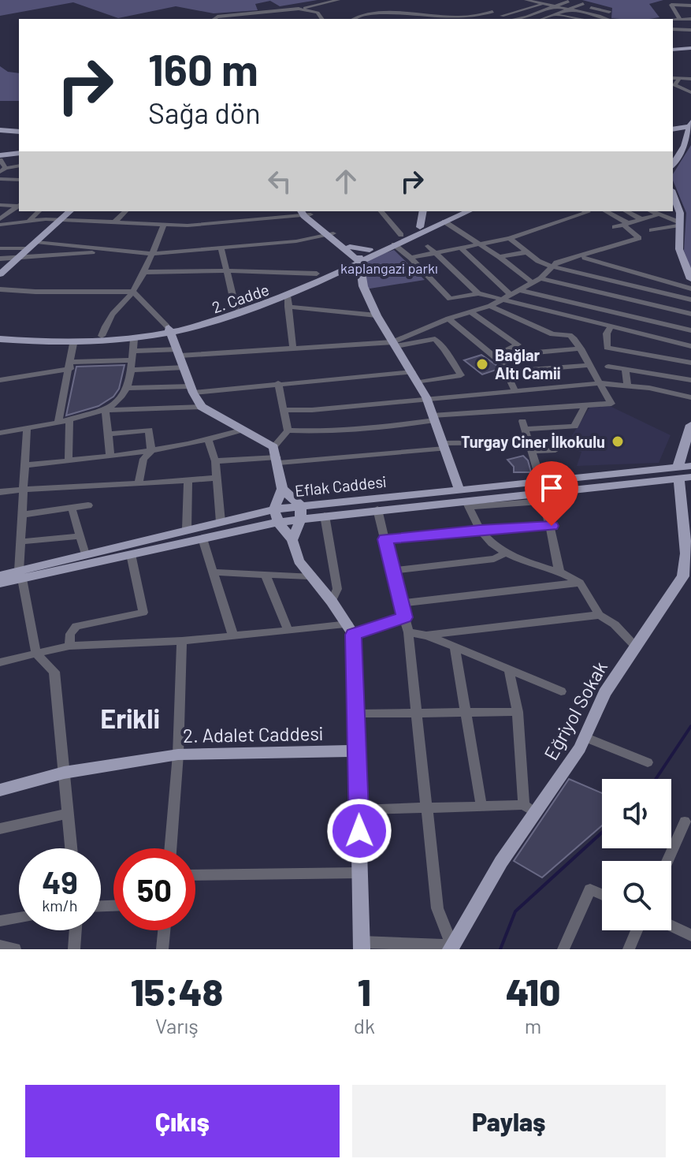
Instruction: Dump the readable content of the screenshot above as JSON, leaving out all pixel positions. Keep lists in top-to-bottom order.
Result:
{
  "streets": {
    "main road": [
      "2. Cadde",
      "Eflak Caddesi",
      "Eğriyol Sokak",
      "2. Adalet Caddesi"
    ]
  },
  "crossings": [
    ["Eflak Caddesi", "Eğriyol Sokak"]
  ],
  "districts": ["Erikli"],
  "parks": ["kaplangazi parkı"],
  "places": ["Bağlar Altı Camii", "Turgay Ciner İlkokulu"],
  "page": {
    "turn": ["160 m", "Sağa dön"],
    "speed": "49 km/h",
    "limit": "50",
    "eta": [
      "15:48",
      "Varış",
      "1",
      "dk",
      "410",
      "m"
    ],
    "buttons": ["Çıkış", "Paylaş"]
  }
}
